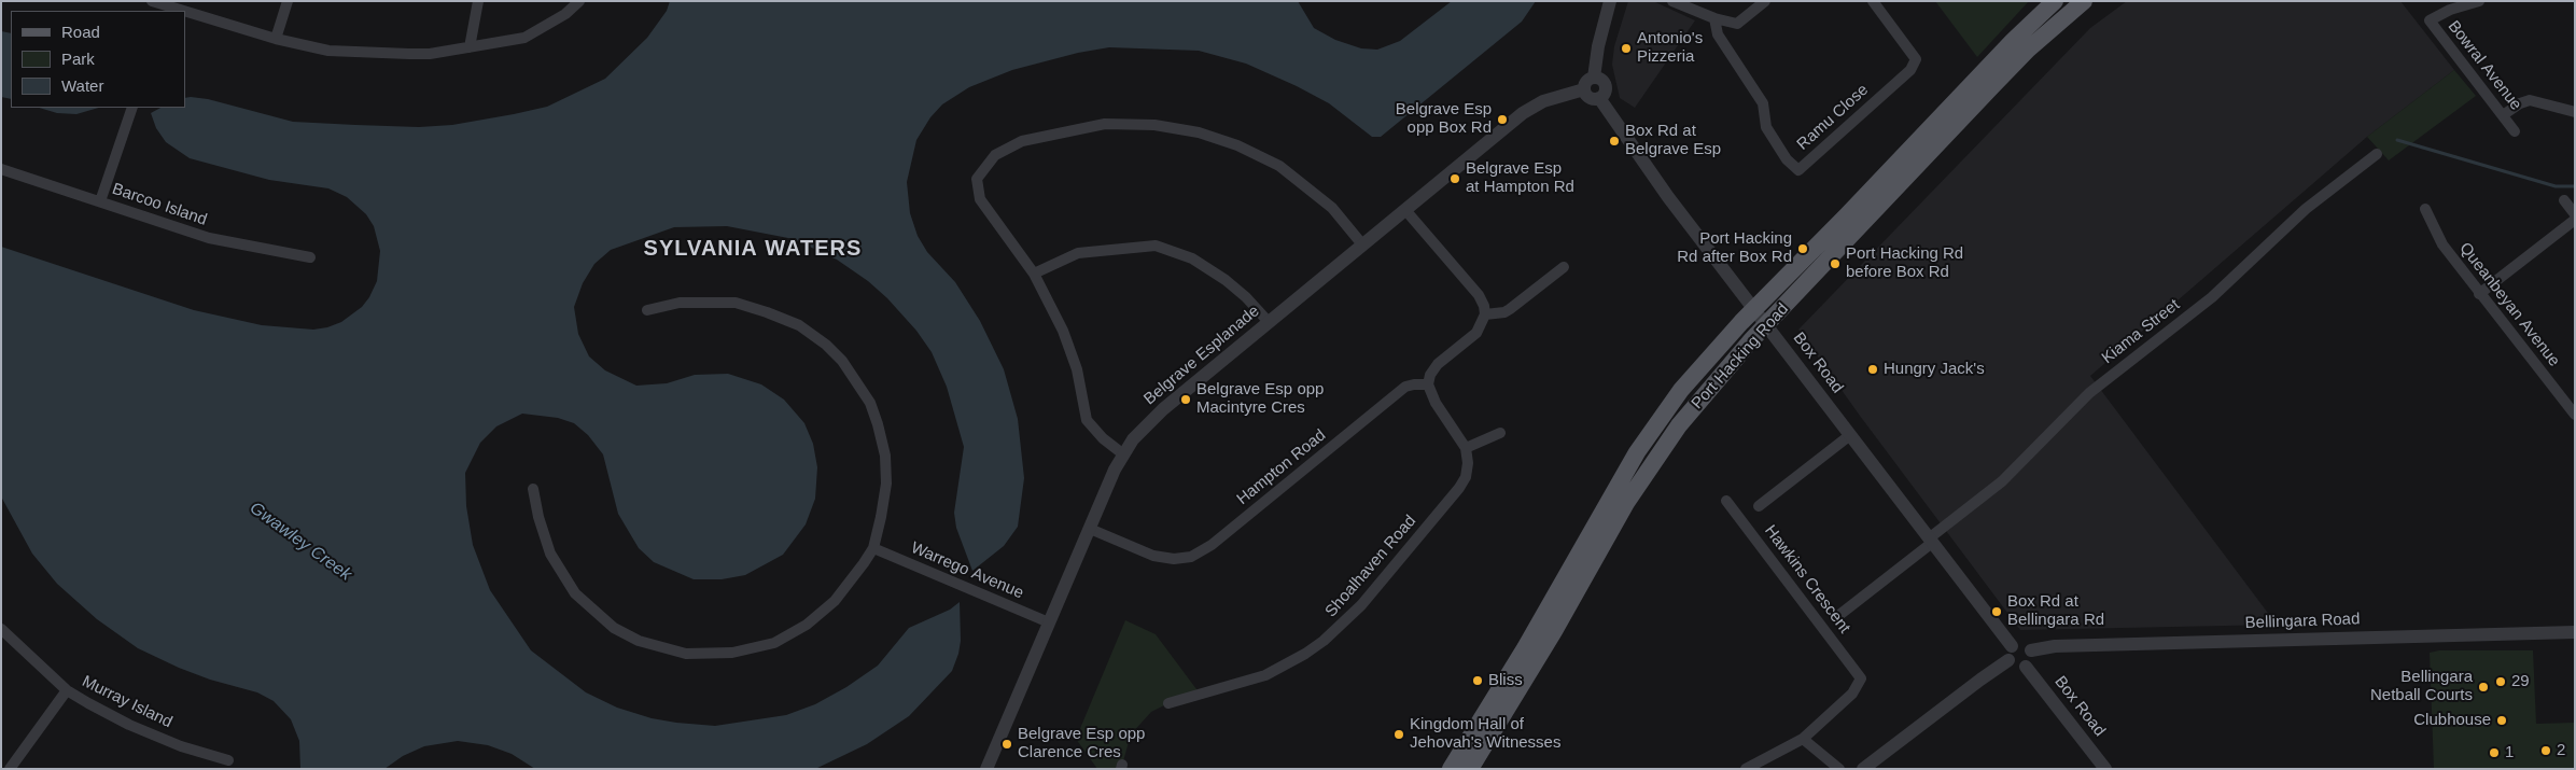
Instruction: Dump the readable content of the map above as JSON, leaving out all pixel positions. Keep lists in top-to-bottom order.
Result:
{
  "streets": {
    "main road": ["Port Hacking Road"],
    "street": [
      "Bowral Avenue",
      "Ramu Close",
      "Barcoo Island",
      "Queanbeyan Avenue",
      "Kiama Street",
      "Belgrave Esplanade",
      "Box Road",
      "Hampton Road",
      "Shoalhaven Road",
      "Warrego Avenue",
      "Hawkins Crescent",
      "Bellingara Road",
      "Murray Island"
    ]
  },
  "crossings": [
    ["Kiama Street", "Box Road"],
    ["Belgrave Esplanade", "Box Road"],
    ["Belgrave Esplanade", "Hampton Road"],
    ["Belgrave Esplanade", "Warrego Avenue"],
    ["Port Hacking Road", "Box Road"],
    ["Box Road", "Bellingara Road"]
  ],
  "districts": ["SYLVANIA WATERS"],
  "water": ["Gwawley Creek"],
  "places": [
    "Antonio's Pizzeria",
    "Belgrave Esp opp Box Rd",
    "Box Rd at Belgrave Esp",
    "Belgrave Esp at Hampton Rd",
    "Port Hacking Rd after Box Rd",
    "Port Hacking Rd before Box Rd",
    "Hungry Jack's",
    "Belgrave Esp opp Macintyre Cres",
    "Box Rd at Bellingara Rd",
    "Bliss",
    "29",
    "Bellingara Netball Courts",
    "Clubhouse",
    "Kingdom Hall of Jehovah's Witnesses",
    "Belgrave Esp opp Clarence Cres",
    "2",
    "1"
  ],
  "legend": ["Road", "Park", "Water"]
}
